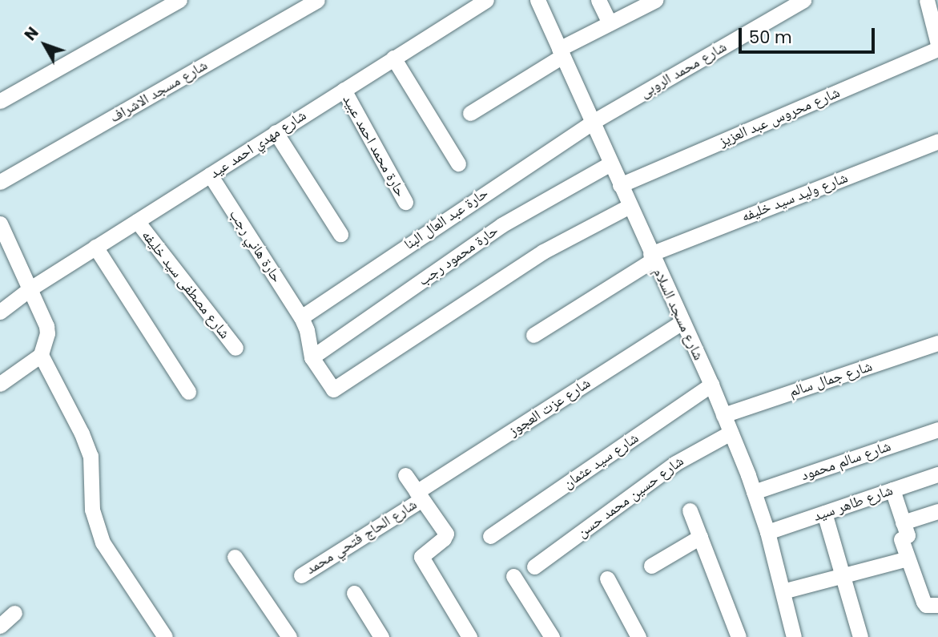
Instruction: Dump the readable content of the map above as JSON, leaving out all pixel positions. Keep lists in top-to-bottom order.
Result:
{
  "streets": {
    "street": [
      "شارع محمد الروبى",
      "شارع مسجد الاشراف",
      "شارع محروس عبد العزيز",
      "شارع مهدي احمد عيد",
      "حارة محمد احمد عبيد",
      "شارع وليد سيد خليفه",
      "حارة عبد العال البنا",
      "حارة هاني رجب",
      "حارة محمود رجب",
      "شارع مصطفى سيد خليفه",
      "شارع مسجد السلام",
      "شارع جمال سالم",
      "شارع عزت العجوز",
      "شارع سيد عثمان",
      "شارع سالم محمود",
      "شارع حسين محمد حسن",
      "شارع طاهر سيد",
      "شارع الحاج فتحي محمد"
    ]
  },
  "crossings": [
    ["شارع محمد الروبى", "حارة عبد العال البنا"],
    ["شارع محمد الروبى", "شارع مسجد السلام"],
    ["شارع محروس عبد العزيز", "شارع مسجد السلام"],
    ["شارع مهدي احمد عيد", "حارة محمد احمد عبيد"],
    ["شارع مهدي احمد عيد", "حارة هاني رجب"],
    ["شارع مهدي احمد عيد", "شارع مصطفى سيد خليفه"],
    ["شارع وليد سيد خليفه", "شارع مسجد السلام"],
    ["حارة عبد العال البنا", "حارة هاني رجب"],
    ["حارة عبد العال البنا", "شارع مسجد السلام"],
    ["حارة هاني رجب", "حارة محمود رجب"],
    ["حارة محمود رجب", "شارع مسجد السلام"],
    ["شارع مسجد السلام", "شارع جمال سالم"],
    ["شارع مسجد السلام", "شارع عزت العجوز"],
    ["شارع مسجد السلام", "شارع سيد عثمان"],
    ["شارع مسجد السلام", "شارع سالم محمود"],
    ["شارع مسجد السلام", "شارع حسين محمد حسن"],
    ["شارع مسجد السلام", "شارع طاهر سيد"],
    ["شارع عزت العجوز", "شارع الحاج فتحي محمد"]
  ],
  "scale_bar": "50 m",
  "north": "top left"
}
